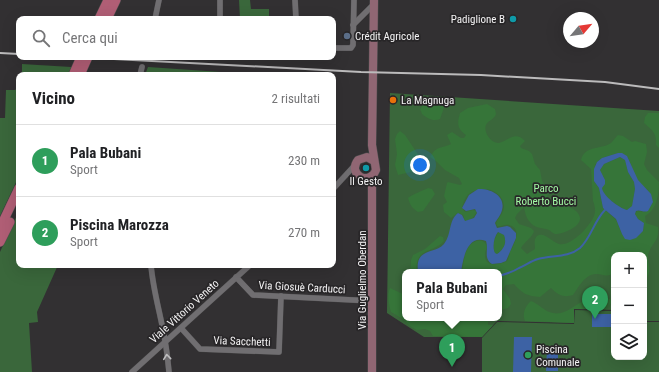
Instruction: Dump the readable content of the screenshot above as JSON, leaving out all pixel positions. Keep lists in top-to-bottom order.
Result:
{
  "streets": {
    "main road": ["Via Guglielmo Oberdan"],
    "street": ["Via Giosuè Carducci", "Viale Vittorio Veneto", "Via Sacchetti"]
  },
  "crossings": [
    ["Via Guglielmo Oberdan", "Via Giosuè Carducci"],
    ["Via Giosuè Carducci", "Viale Vittorio Veneto"],
    ["Via Giosuè Carducci", "Via Sacchetti"],
    ["Viale Vittorio Veneto", "Via Sacchetti"]
  ],
  "parks": ["Parco Roberto Bucci"],
  "places": [
    "Padiglione B",
    "Crédit Agricole",
    "La Magnuga",
    "Il Gesto",
    "Piscina Comunale"
  ],
  "north": "top right",
  "page": {
    "search": "Cerca qui",
    "heading": ["Vicino", "2 risultati"],
    "list": [
      {
        "mark": "1",
        "name": "Pala Bubani",
        "note": "Sport",
        "value": "230 m"
      },
      {
        "mark": "2",
        "name": "Piscina Marozza",
        "note": "Sport",
        "value": "270 m"
      }
    ],
    "map_buttons": ["+", "−"],
    "popup": ["Pala Bubani", "Sport"],
    "pins": ["2", "1"]
  }
}
